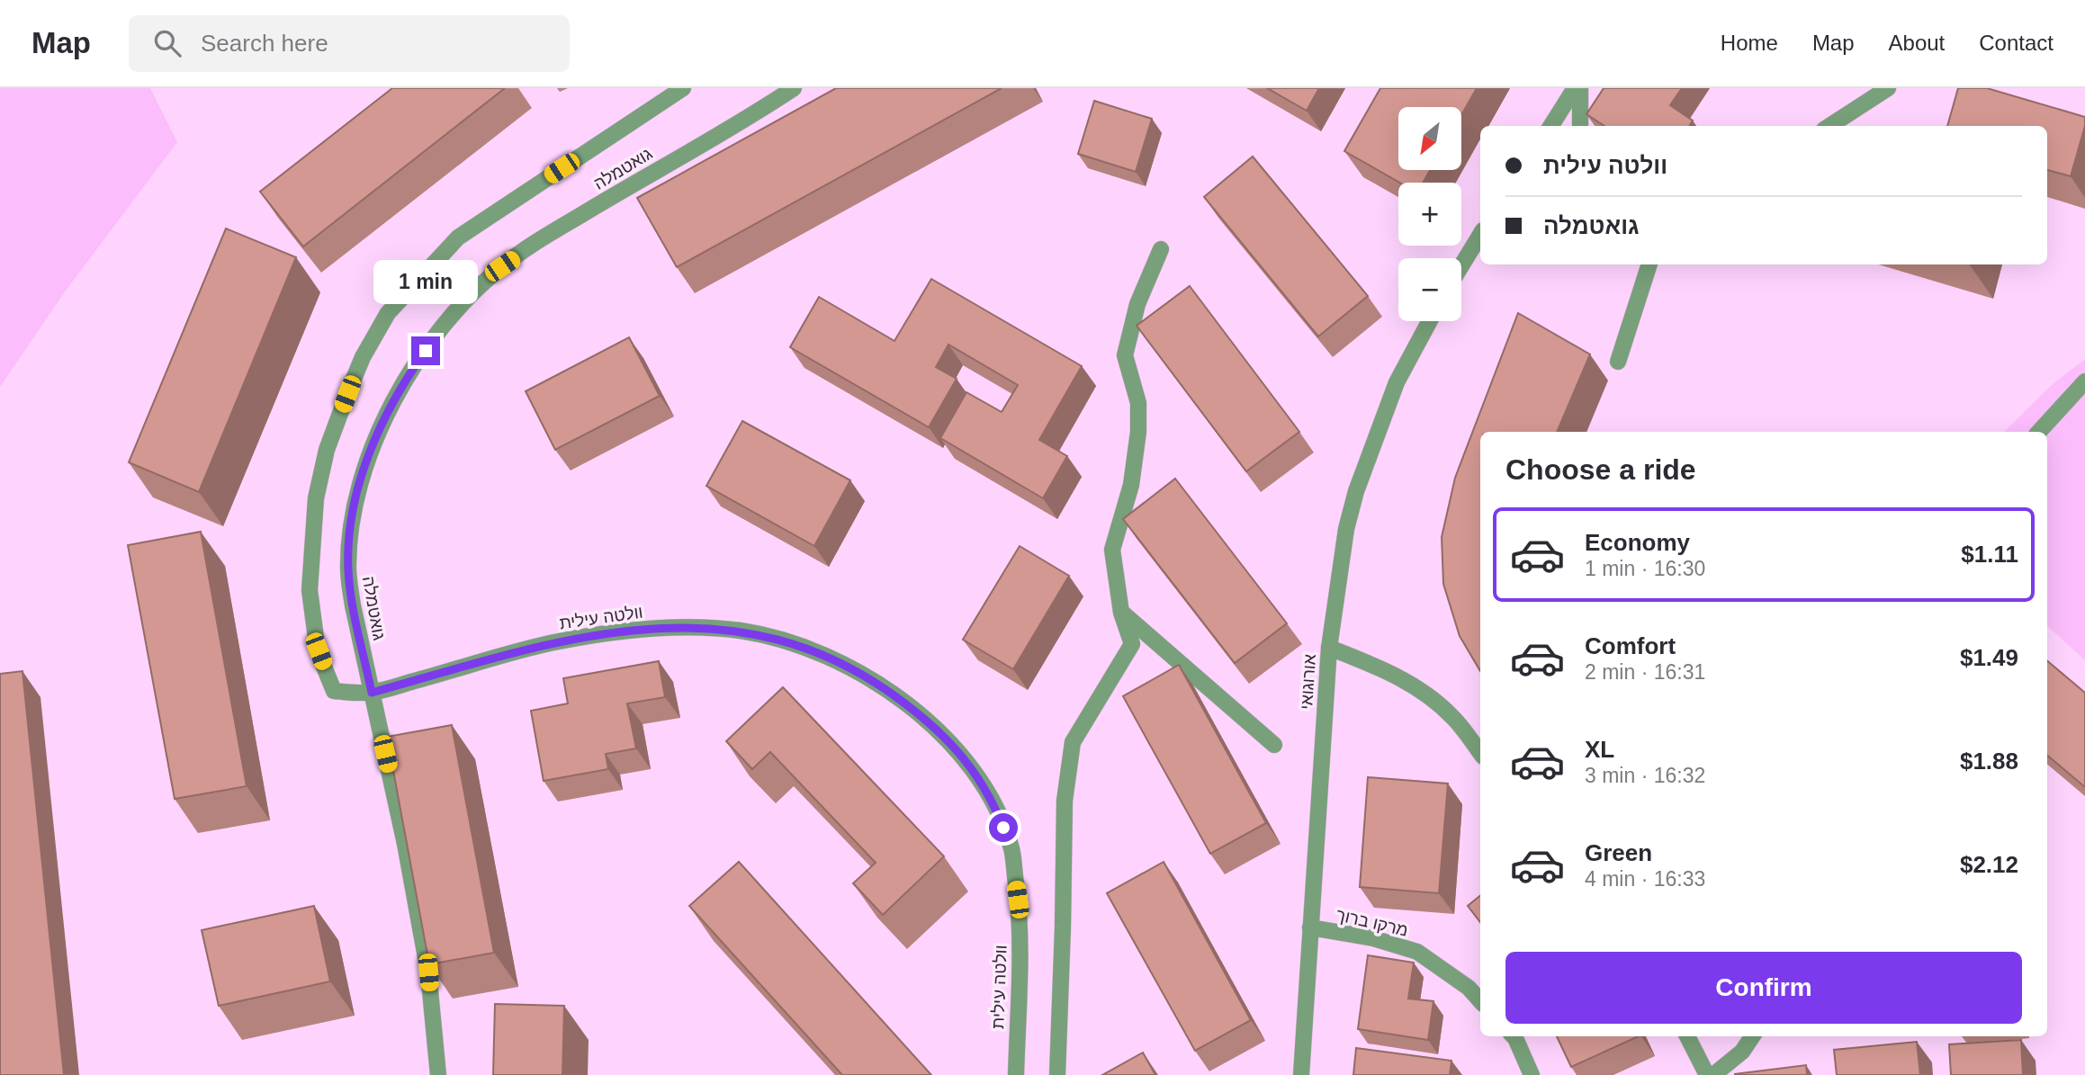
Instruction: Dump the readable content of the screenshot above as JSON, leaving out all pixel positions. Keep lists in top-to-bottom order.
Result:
{
  "streets": {
    "street": [
      "גואטמלה",
      "וולטה עילית",
      "אורוגואי",
      "מרקו ברוך"
    ]
  },
  "crossings": [
    ["גואטמלה", "וולטה עילית"],
    ["אורוגואי", "מרקו ברוך"]
  ],
  "north": "bottom left",
  "page": {
    "header": "Map",
    "search": "Search here",
    "nav": [
      "Home",
      "Map",
      "About",
      "Contact"
    ],
    "map_buttons": ["+", "−"],
    "banner": ["וולטה עילית", "גואטמלה"],
    "bubble": "1 min",
    "heading": "Choose a ride",
    "list": [
      {
        "name": "Economy",
        "note": "1 min · 16:30",
        "value": "$1.11"
      },
      {
        "name": "Comfort",
        "note": "2 min · 16:31",
        "value": "$1.49"
      },
      {
        "name": "XL",
        "note": "3 min · 16:32",
        "value": "$1.88"
      },
      {
        "name": "Green",
        "note": "4 min · 16:33",
        "value": "$2.12"
      }
    ],
    "buttons": "Confirm"
  }
}
